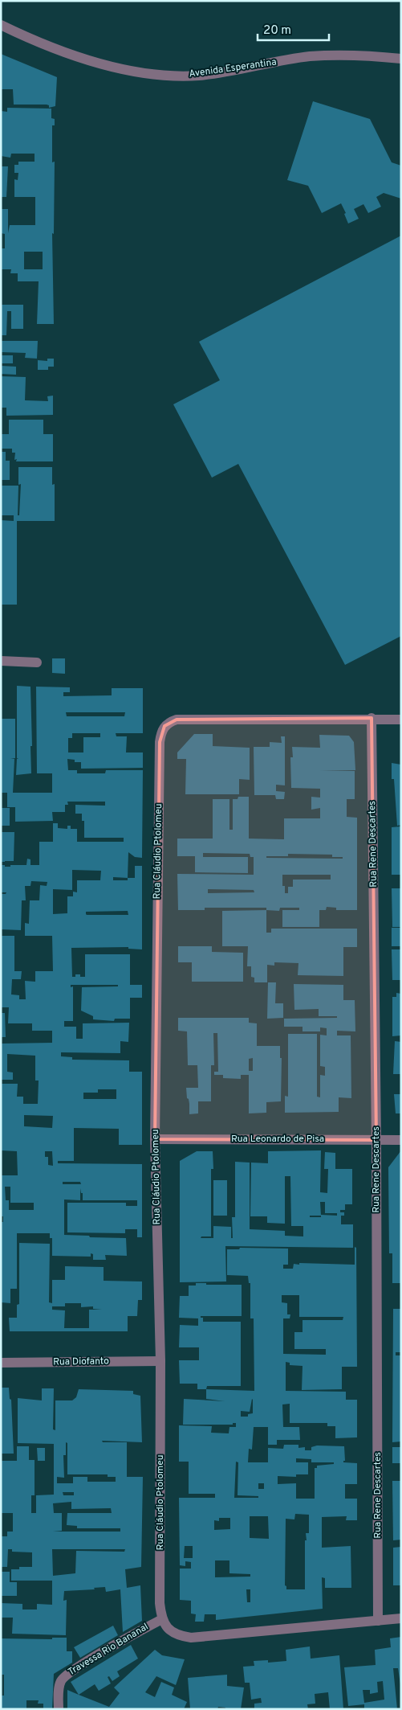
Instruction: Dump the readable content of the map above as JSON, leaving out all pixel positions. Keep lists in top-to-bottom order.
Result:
{
  "streets": {
    "street": [
      "Avenida Esperantina",
      "Rua Rene Descartes",
      "Rua Cláudio Ptolomeu",
      "Rua Leonardo de Pisa",
      "Rua Diofanto",
      "Travessa Rio Bananal"
    ]
  },
  "crossings": [
    ["Rua Rene Descartes", "Rua Cláudio Ptolomeu"],
    ["Rua Rene Descartes", "Rua Leonardo de Pisa"],
    ["Rua Cláudio Ptolomeu", "Rua Leonardo de Pisa"],
    ["Rua Cláudio Ptolomeu", "Rua Diofanto"],
    ["Rua Cláudio Ptolomeu", "Travessa Rio Bananal"]
  ],
  "scale_bar": "20 m"
}
